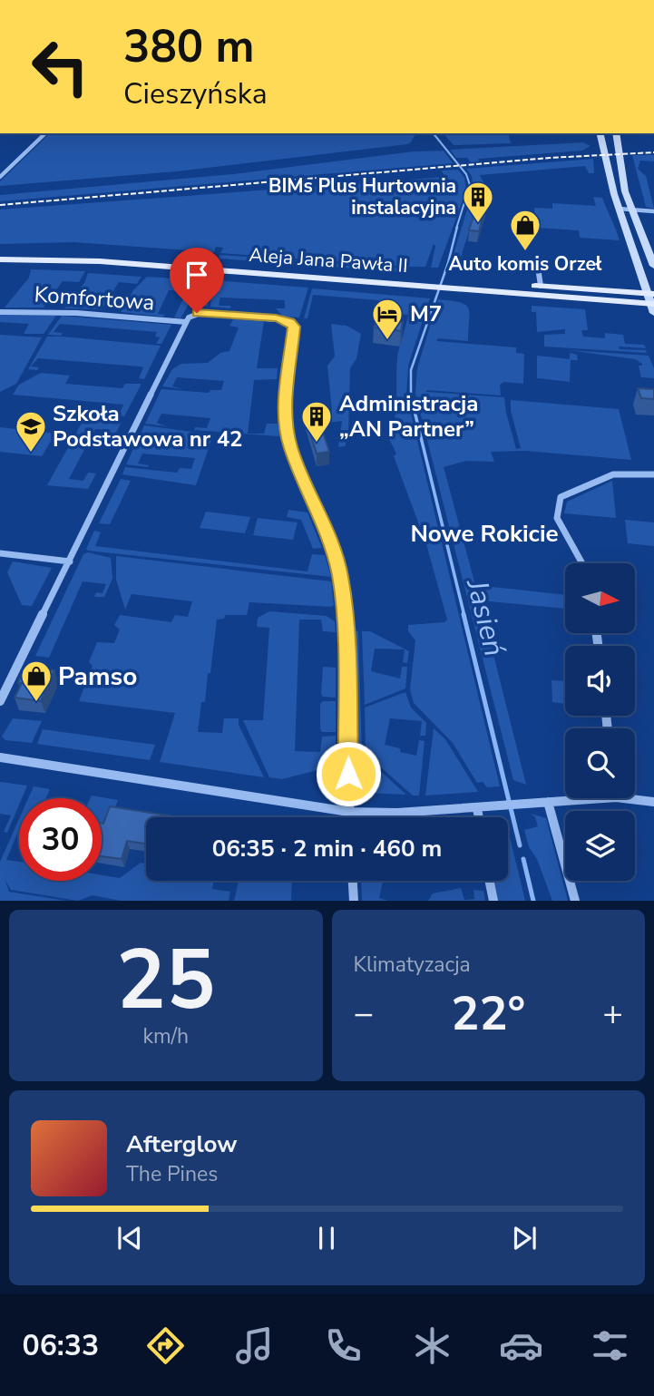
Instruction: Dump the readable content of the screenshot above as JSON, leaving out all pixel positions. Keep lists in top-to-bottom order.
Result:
{
  "streets": {
    "main road": ["Aleja Jana Pawła II"],
    "street": ["Komfortowa"]
  },
  "districts": ["Nowe Rokicie"],
  "water": ["Jasień"],
  "places": {
    "building": ["BIMs Plus Hurtownia instalacyjna", "Administracja „AN Partner”"],
    "shop": ["Auto komis Orzeł", "Pamso"],
    "hotel": ["M7"],
    "school or university": ["Szkoła Podstawowa nr 42"]
  },
  "north": "right",
  "page": {
    "turn": ["380 m", "Cieszyńska"],
    "limit": "30",
    "trip": "06:35 · 2 min · 460 m",
    "tile": [
      ["25", "km/h"],
      "Klimatyzacja"
    ],
    "heat": ["−", "22°", "+"],
    "song": ["Afterglow", "The Pines"],
    "tabs": "06:33"
  }
}
